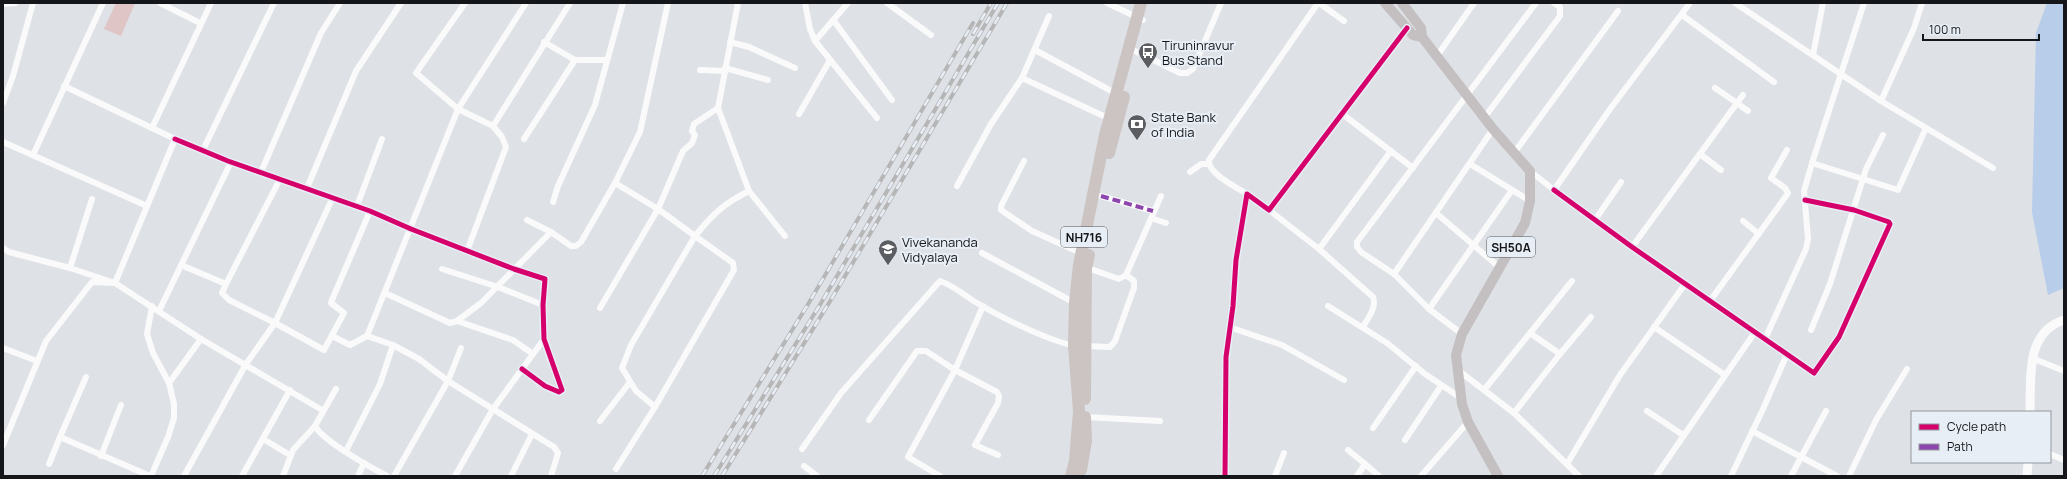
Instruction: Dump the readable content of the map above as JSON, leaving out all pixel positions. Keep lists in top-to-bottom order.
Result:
{
  "streets": {
    "highway": ["NH716"],
    "main road": ["SH50A"]
  },
  "places": {
    "bus stop": ["Tiruninravur Bus Stand"],
    "bank": ["State Bank of India"],
    "school or university": ["Vivekananda Vidyalaya"]
  },
  "legend": ["Cycle path", "Path"],
  "scale_bar": "100 m"
}
